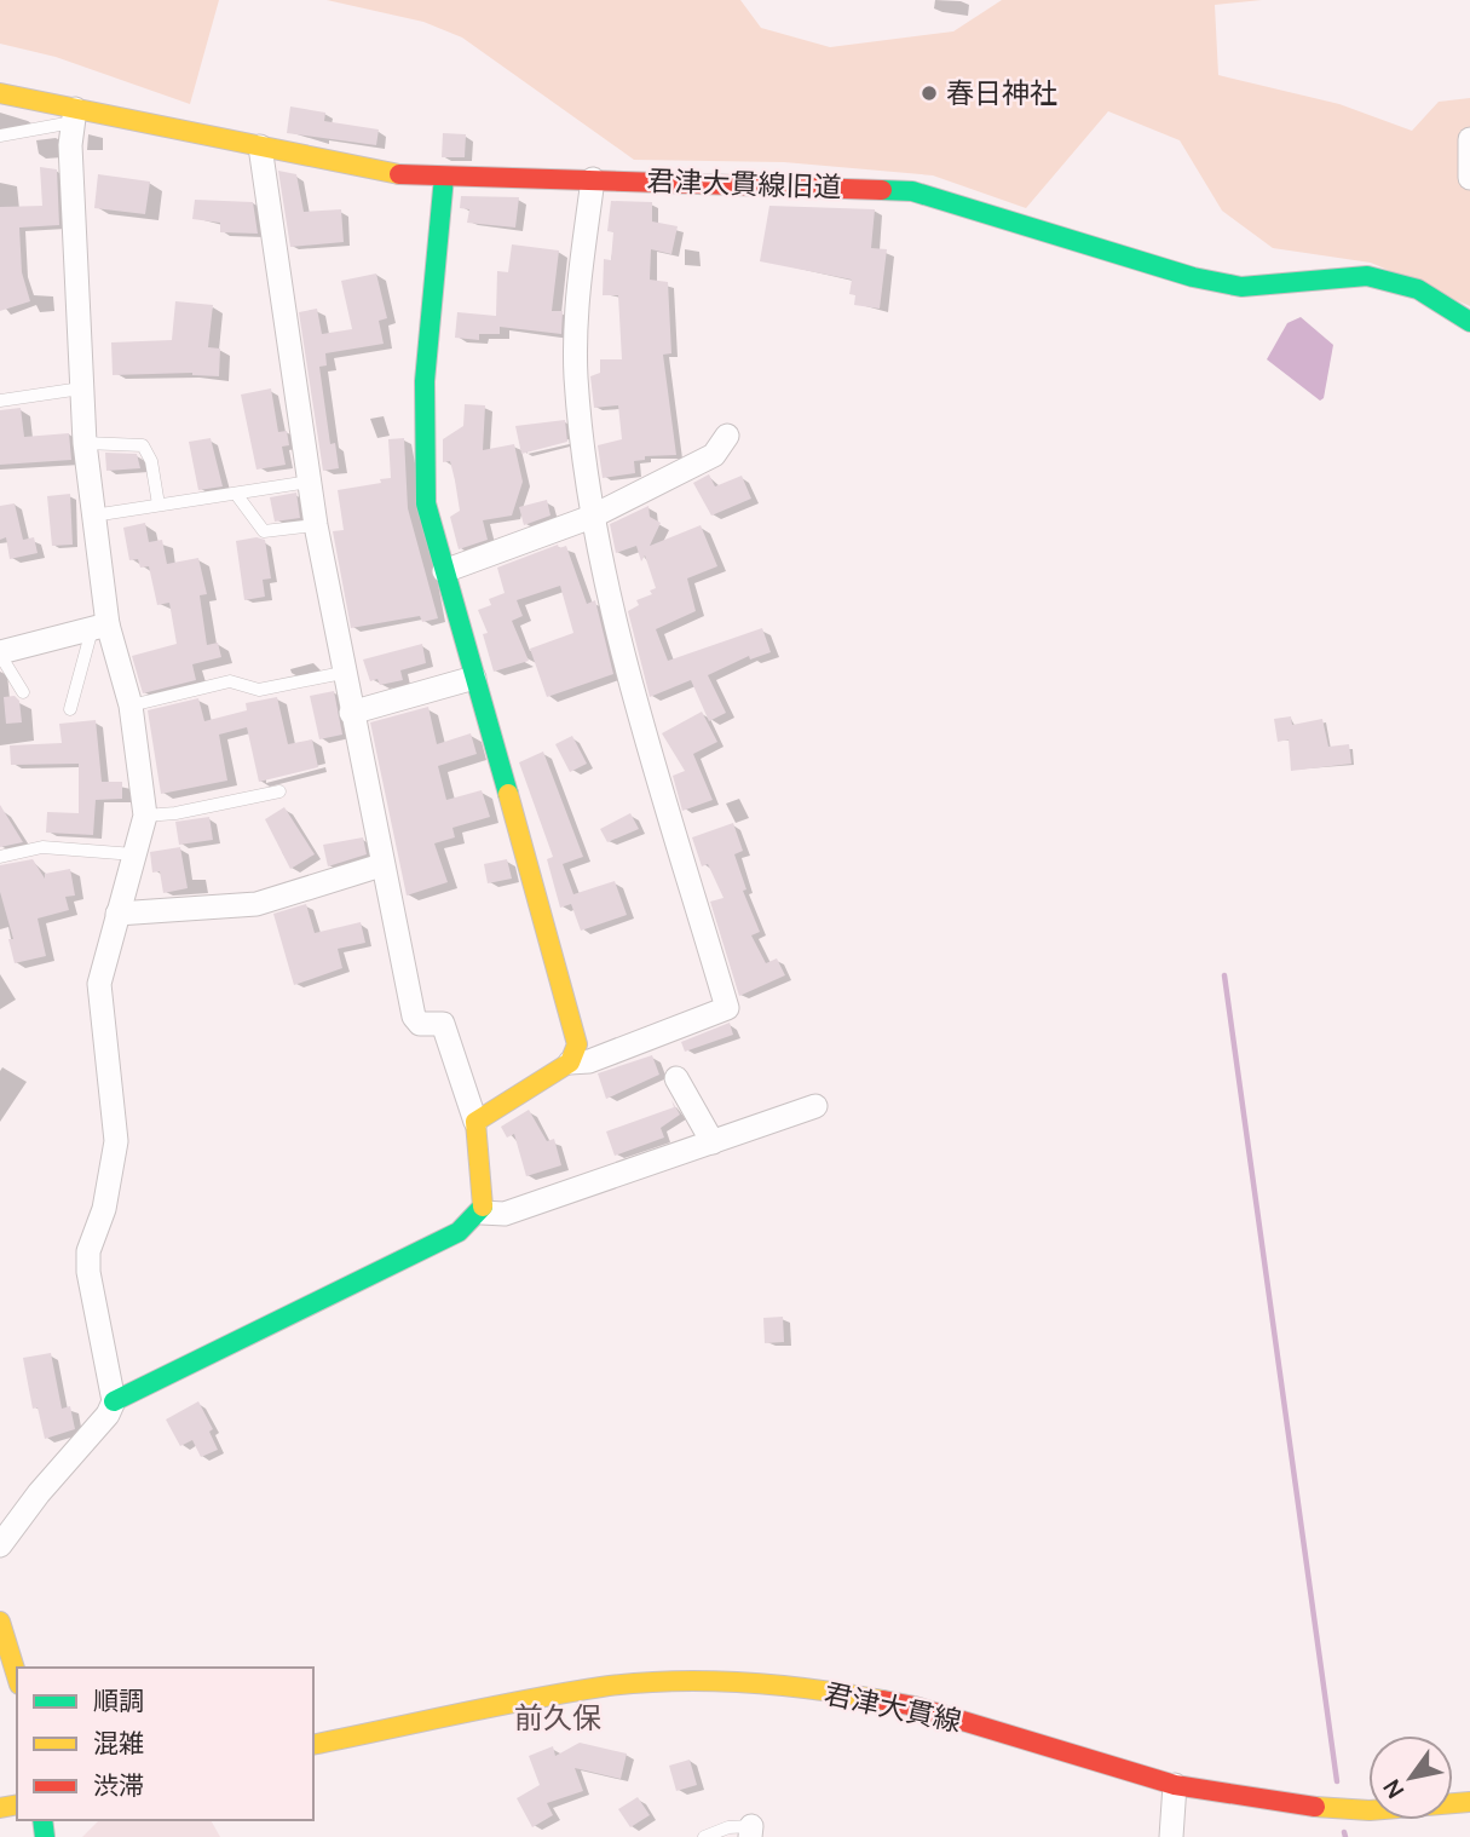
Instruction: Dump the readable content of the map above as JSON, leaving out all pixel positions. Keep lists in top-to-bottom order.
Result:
{
  "streets": {
    "street": ["君津大貫線旧道", "君津大貫線"]
  },
  "districts": ["前久保"],
  "places": ["春日神社"],
  "legend": ["順調", "混雑", "渋滞"],
  "north": "bottom left"
}
